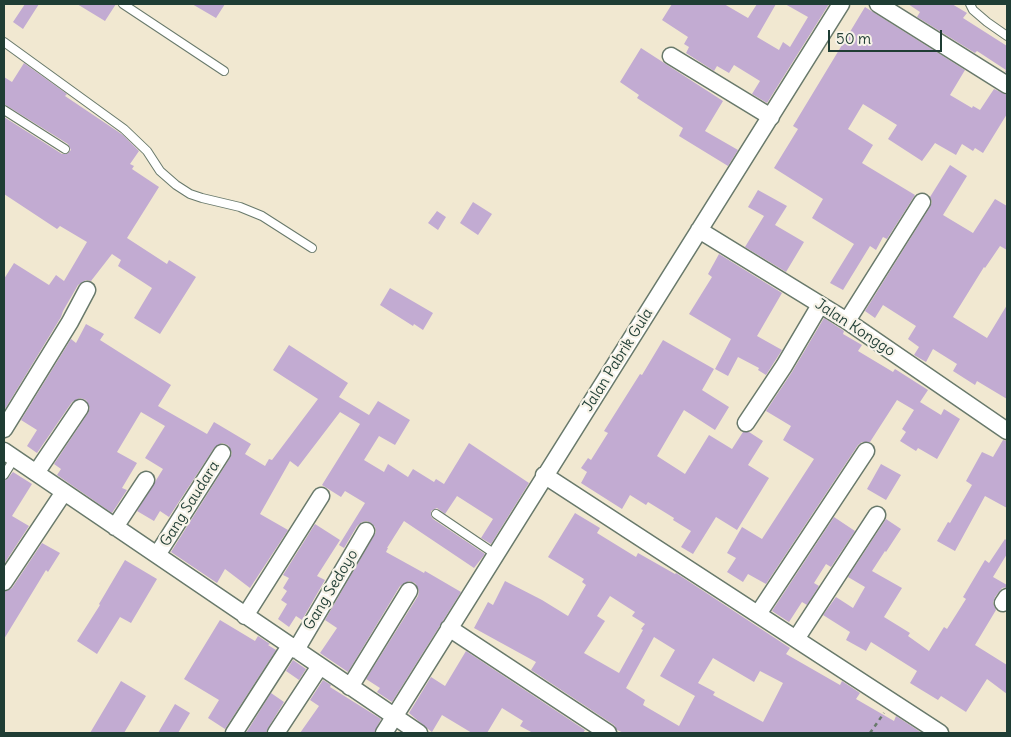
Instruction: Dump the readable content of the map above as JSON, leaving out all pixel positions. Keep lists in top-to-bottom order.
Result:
{
  "streets": {
    "street": [
      "Jalan Konggo",
      "Jalan Pabrik Gula",
      "Gang Saudara",
      "Gang Sedoyo"
    ]
  },
  "crossings": [
    ["Jalan Konggo", "Jalan Pabrik Gula"]
  ],
  "scale_bar": "50 m"
}
